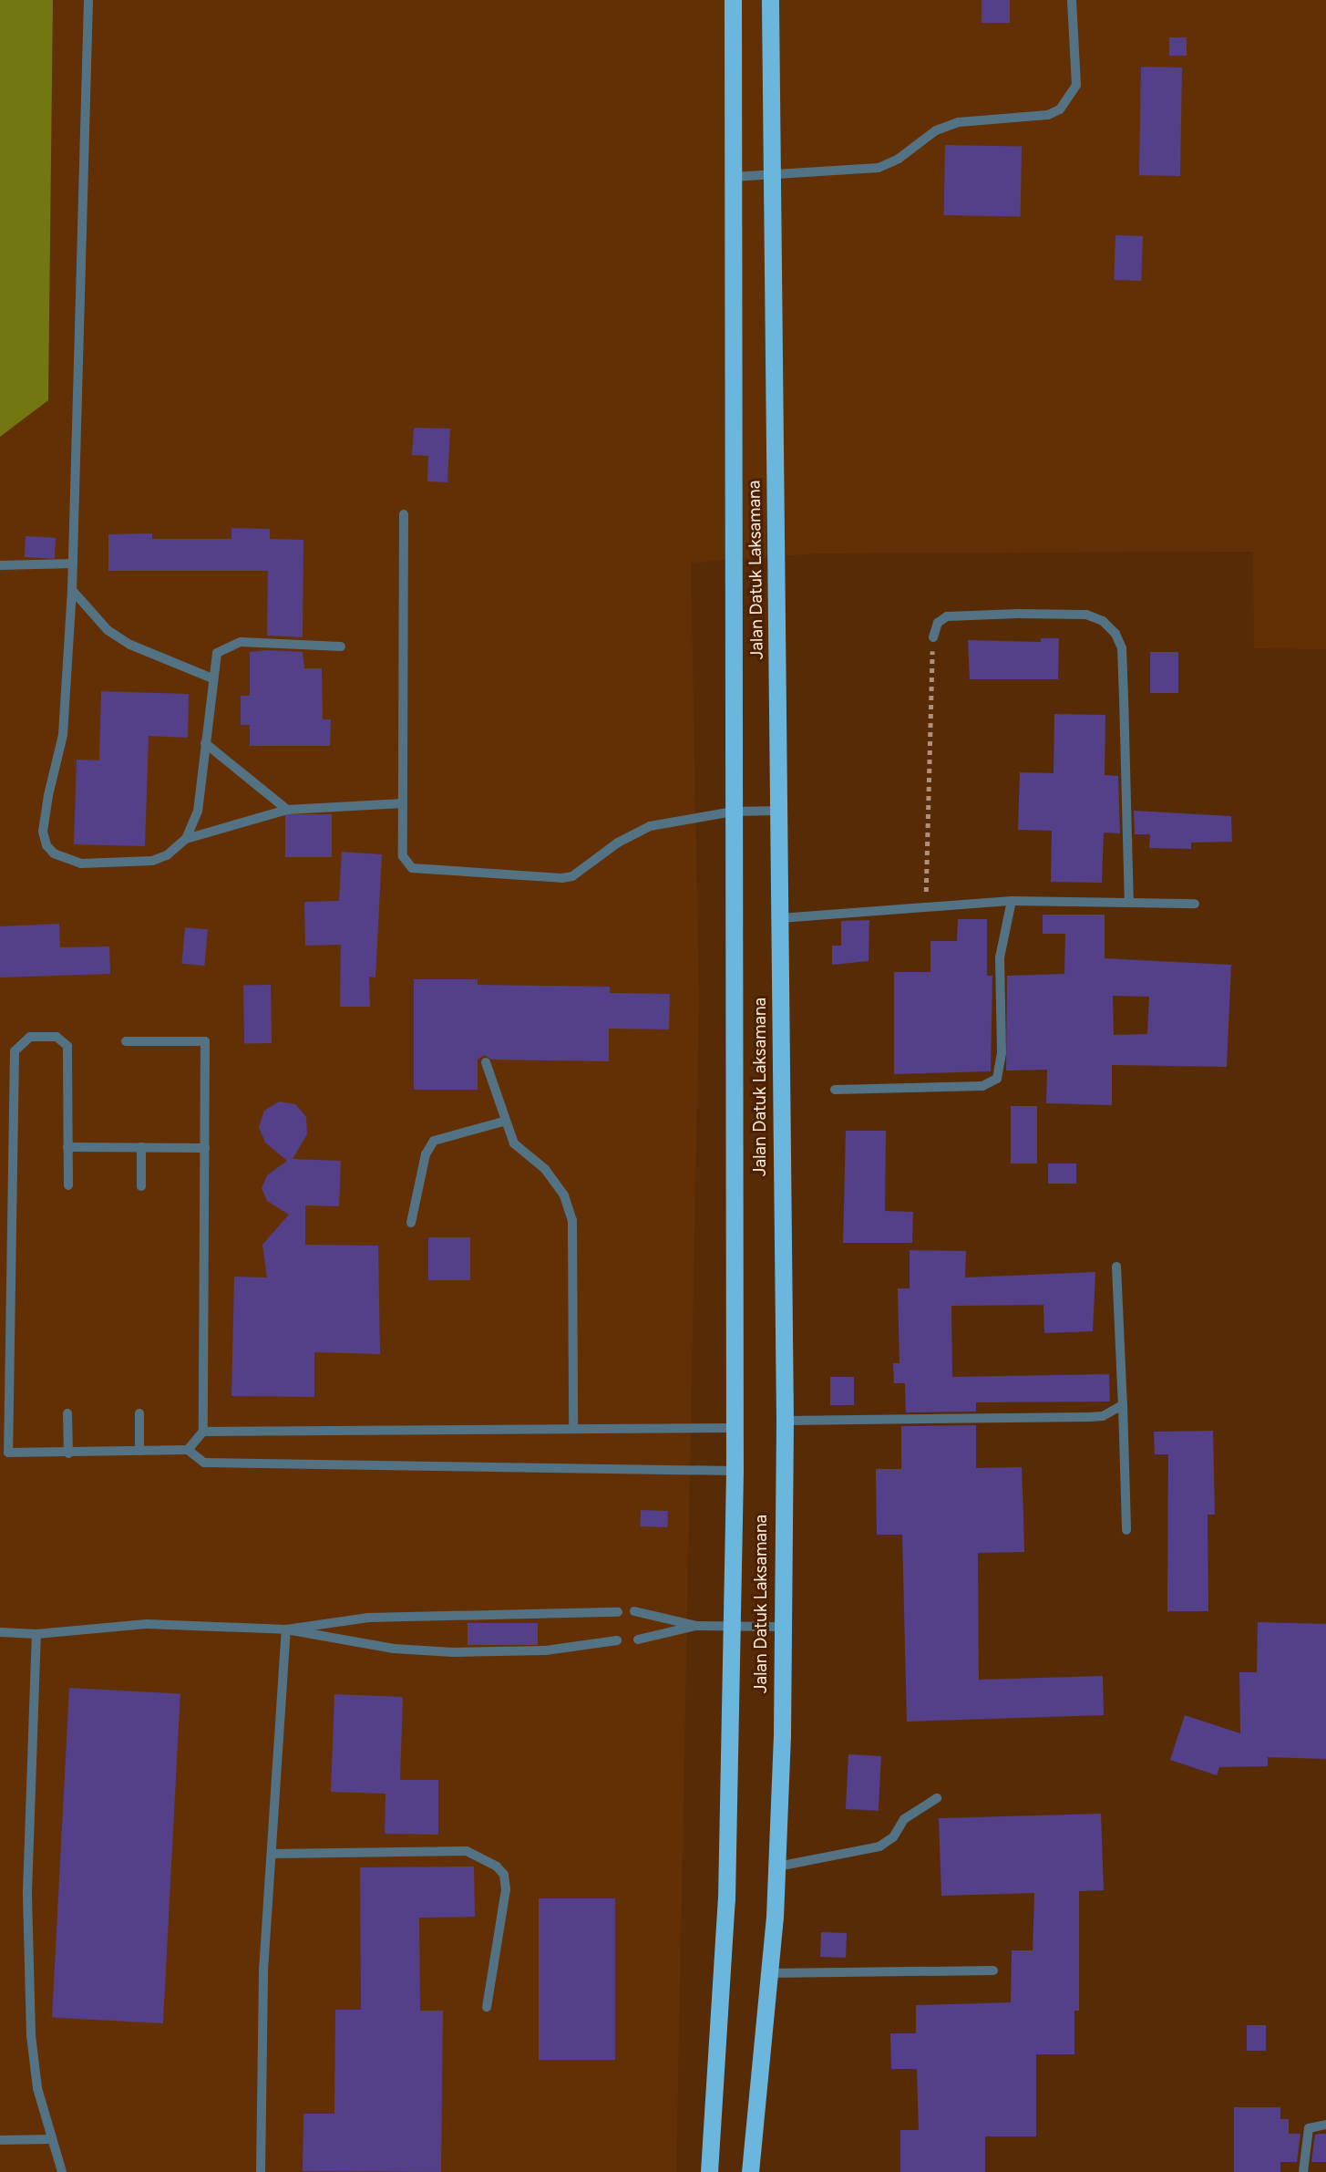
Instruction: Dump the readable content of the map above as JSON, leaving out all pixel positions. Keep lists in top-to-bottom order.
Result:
{
  "streets": {
    "highway": ["Jalan Datuk Laksamana"]
  }
}
